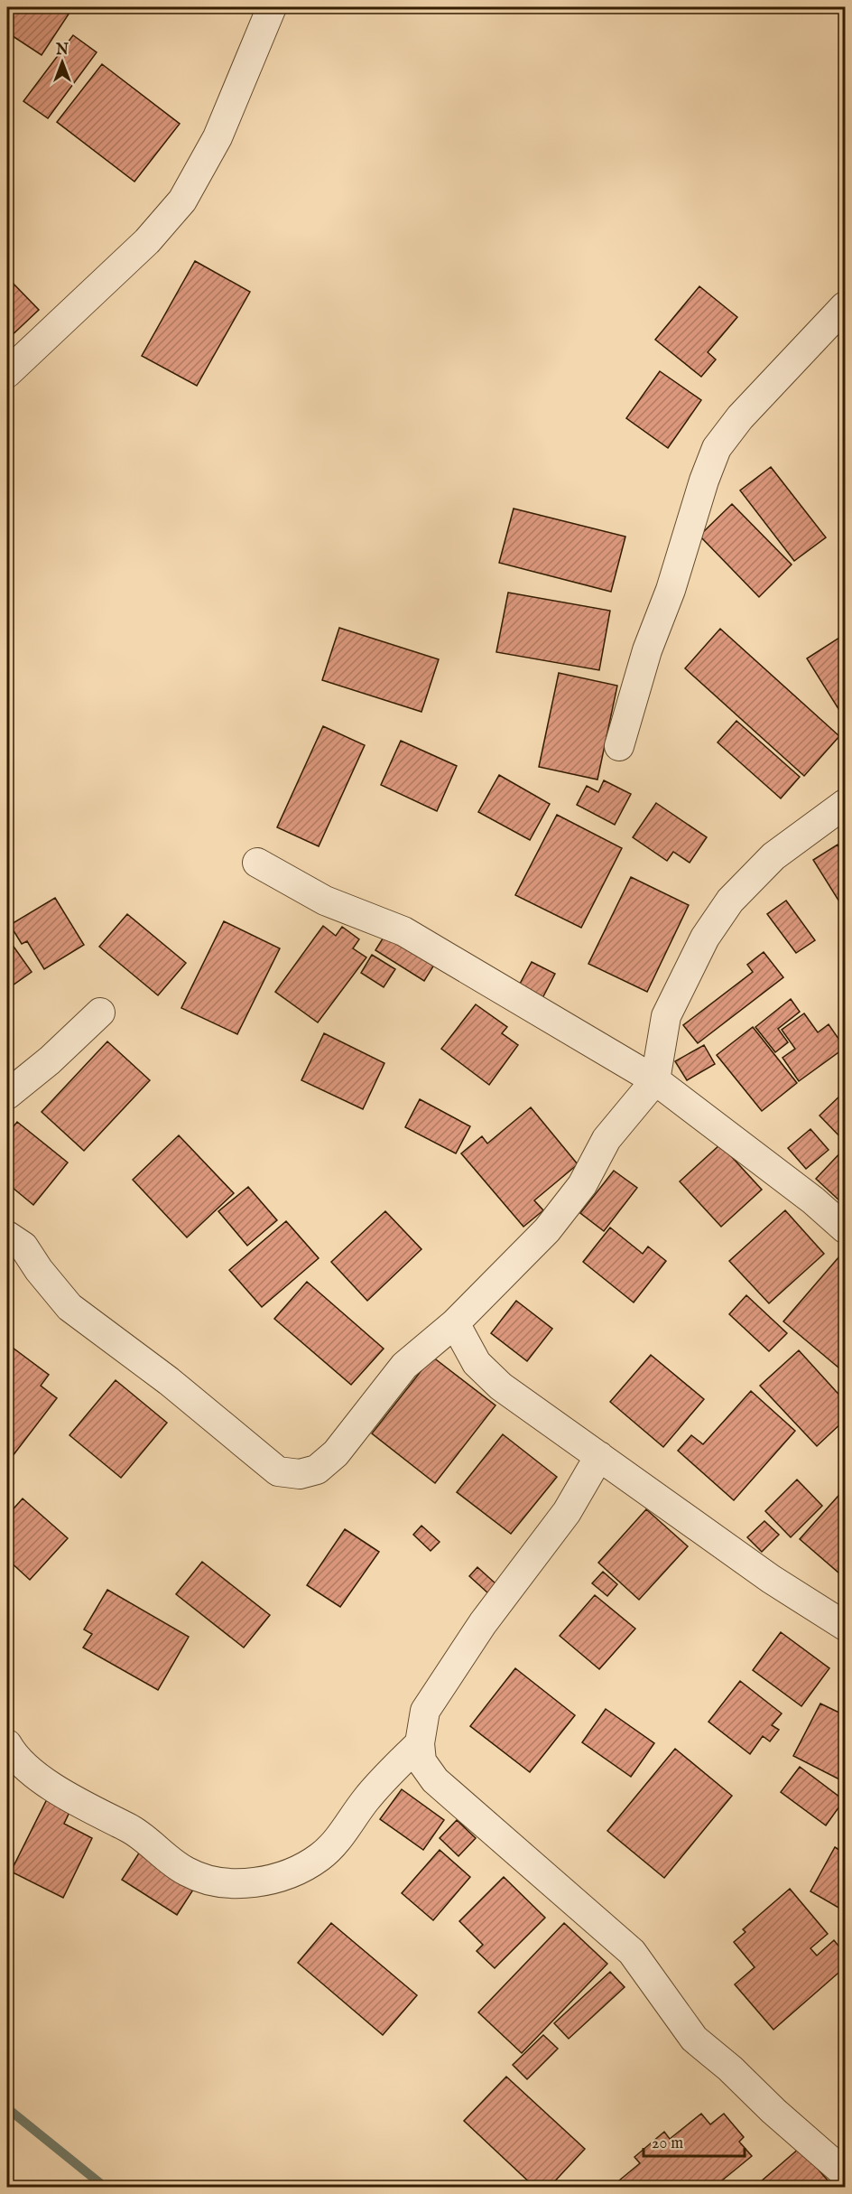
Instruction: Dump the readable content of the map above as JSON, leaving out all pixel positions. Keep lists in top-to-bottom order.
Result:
{
  "scale_bar": "20 m",
  "north": "top"
}
